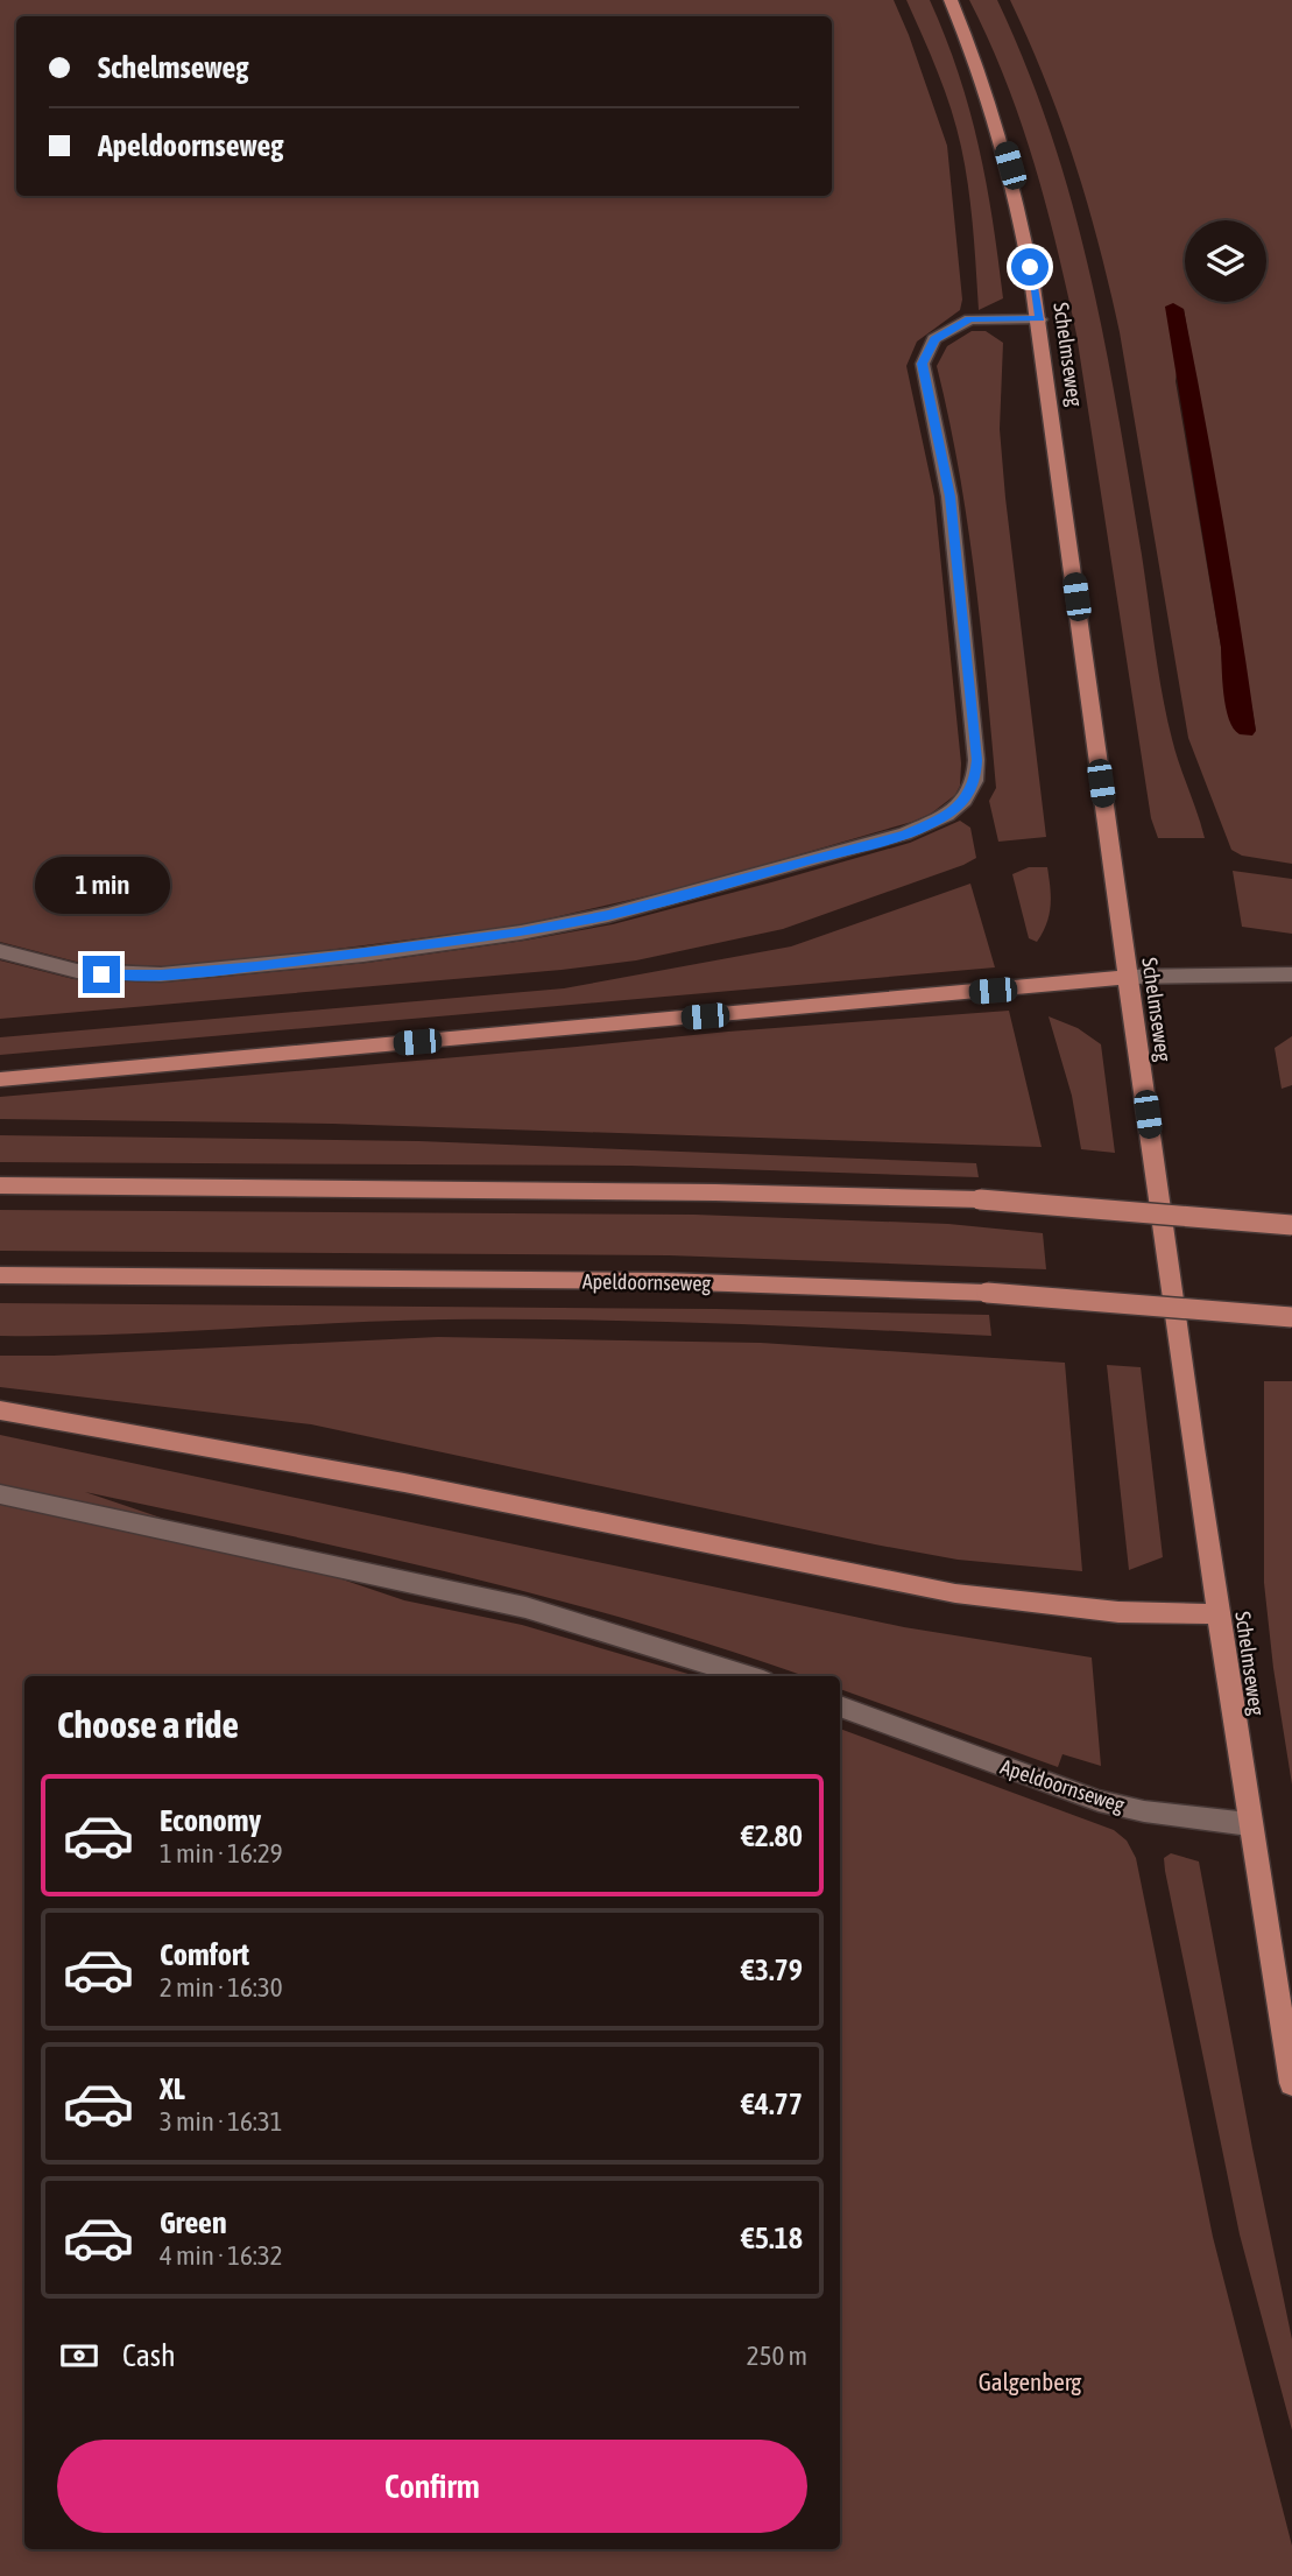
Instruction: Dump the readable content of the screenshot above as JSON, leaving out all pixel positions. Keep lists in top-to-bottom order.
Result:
{
  "streets": {
    "main road": ["Schelmseweg", "Apeldoornseweg"]
  },
  "crossings": [
    ["Schelmseweg", "Apeldoornseweg"]
  ],
  "parks": ["Galgenberg"],
  "page": {
    "banner": ["Schelmseweg", "Apeldoornseweg"],
    "bubble": "1 min",
    "heading": "Choose a ride",
    "list": [
      {
        "name": "Economy",
        "note": "1 min · 16:29",
        "value": "€2.80"
      },
      {
        "name": "Comfort",
        "note": "2 min · 16:30",
        "value": "€3.79"
      },
      {
        "name": "XL",
        "note": "3 min · 16:31",
        "value": "€4.77"
      },
      {
        "name": "Green",
        "note": "4 min · 16:32",
        "value": "€5.18"
      }
    ],
    "pay": ["Cash", "250 m"],
    "buttons": "Confirm"
  }
}
